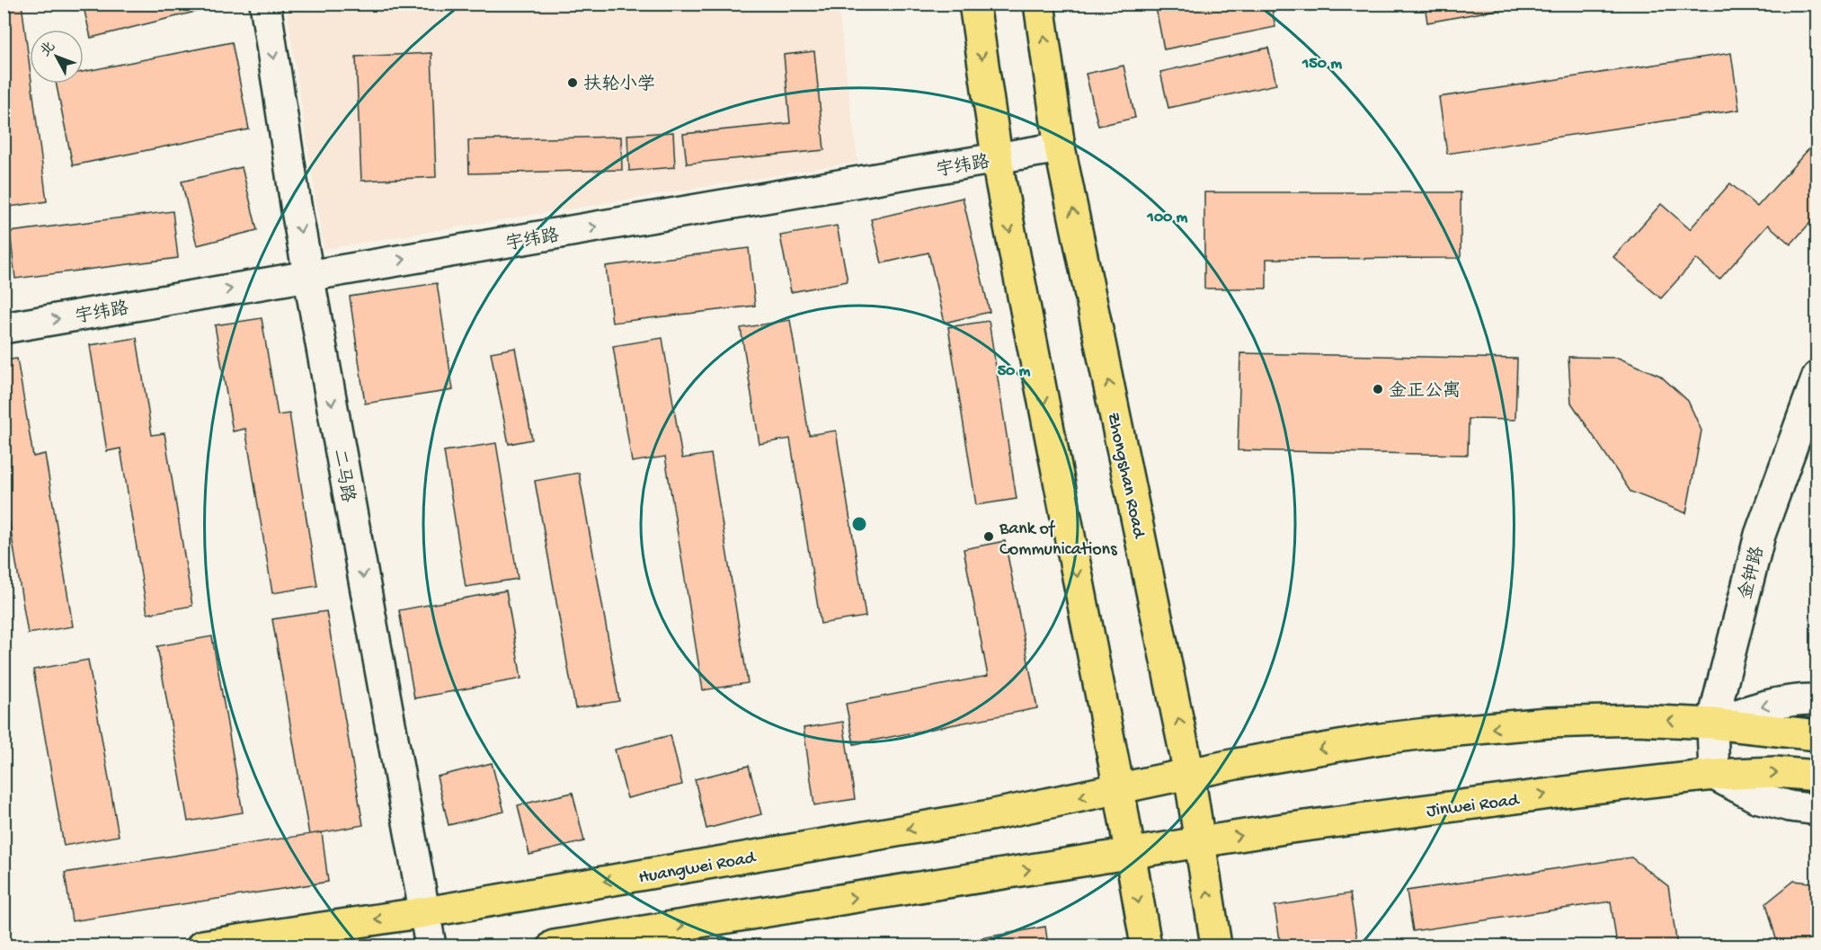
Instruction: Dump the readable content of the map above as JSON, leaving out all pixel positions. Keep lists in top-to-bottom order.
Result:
{
  "streets": {
    "main road": ["Zhongshan Road", "Jinwei Road", "Huangwei Road"],
    "street": ["宇纬路", "二马路", "金钟路"]
  },
  "crossings": [
    ["宇纬路", "Zhongshan Road"],
    ["宇纬路", "二马路"],
    ["Zhongshan Road", "Jinwei Road"],
    ["Zhongshan Road", "Huangwei Road"],
    ["二马路", "Huangwei Road"],
    ["金钟路", "Jinwei Road"]
  ],
  "one_way": ["宇纬路", "二马路"],
  "places": ["扶轮小学", "金正公寓", "Bank of Communications"],
  "north": "top left",
  "rings": ["150 m", "100 m", "50 m"]
}
